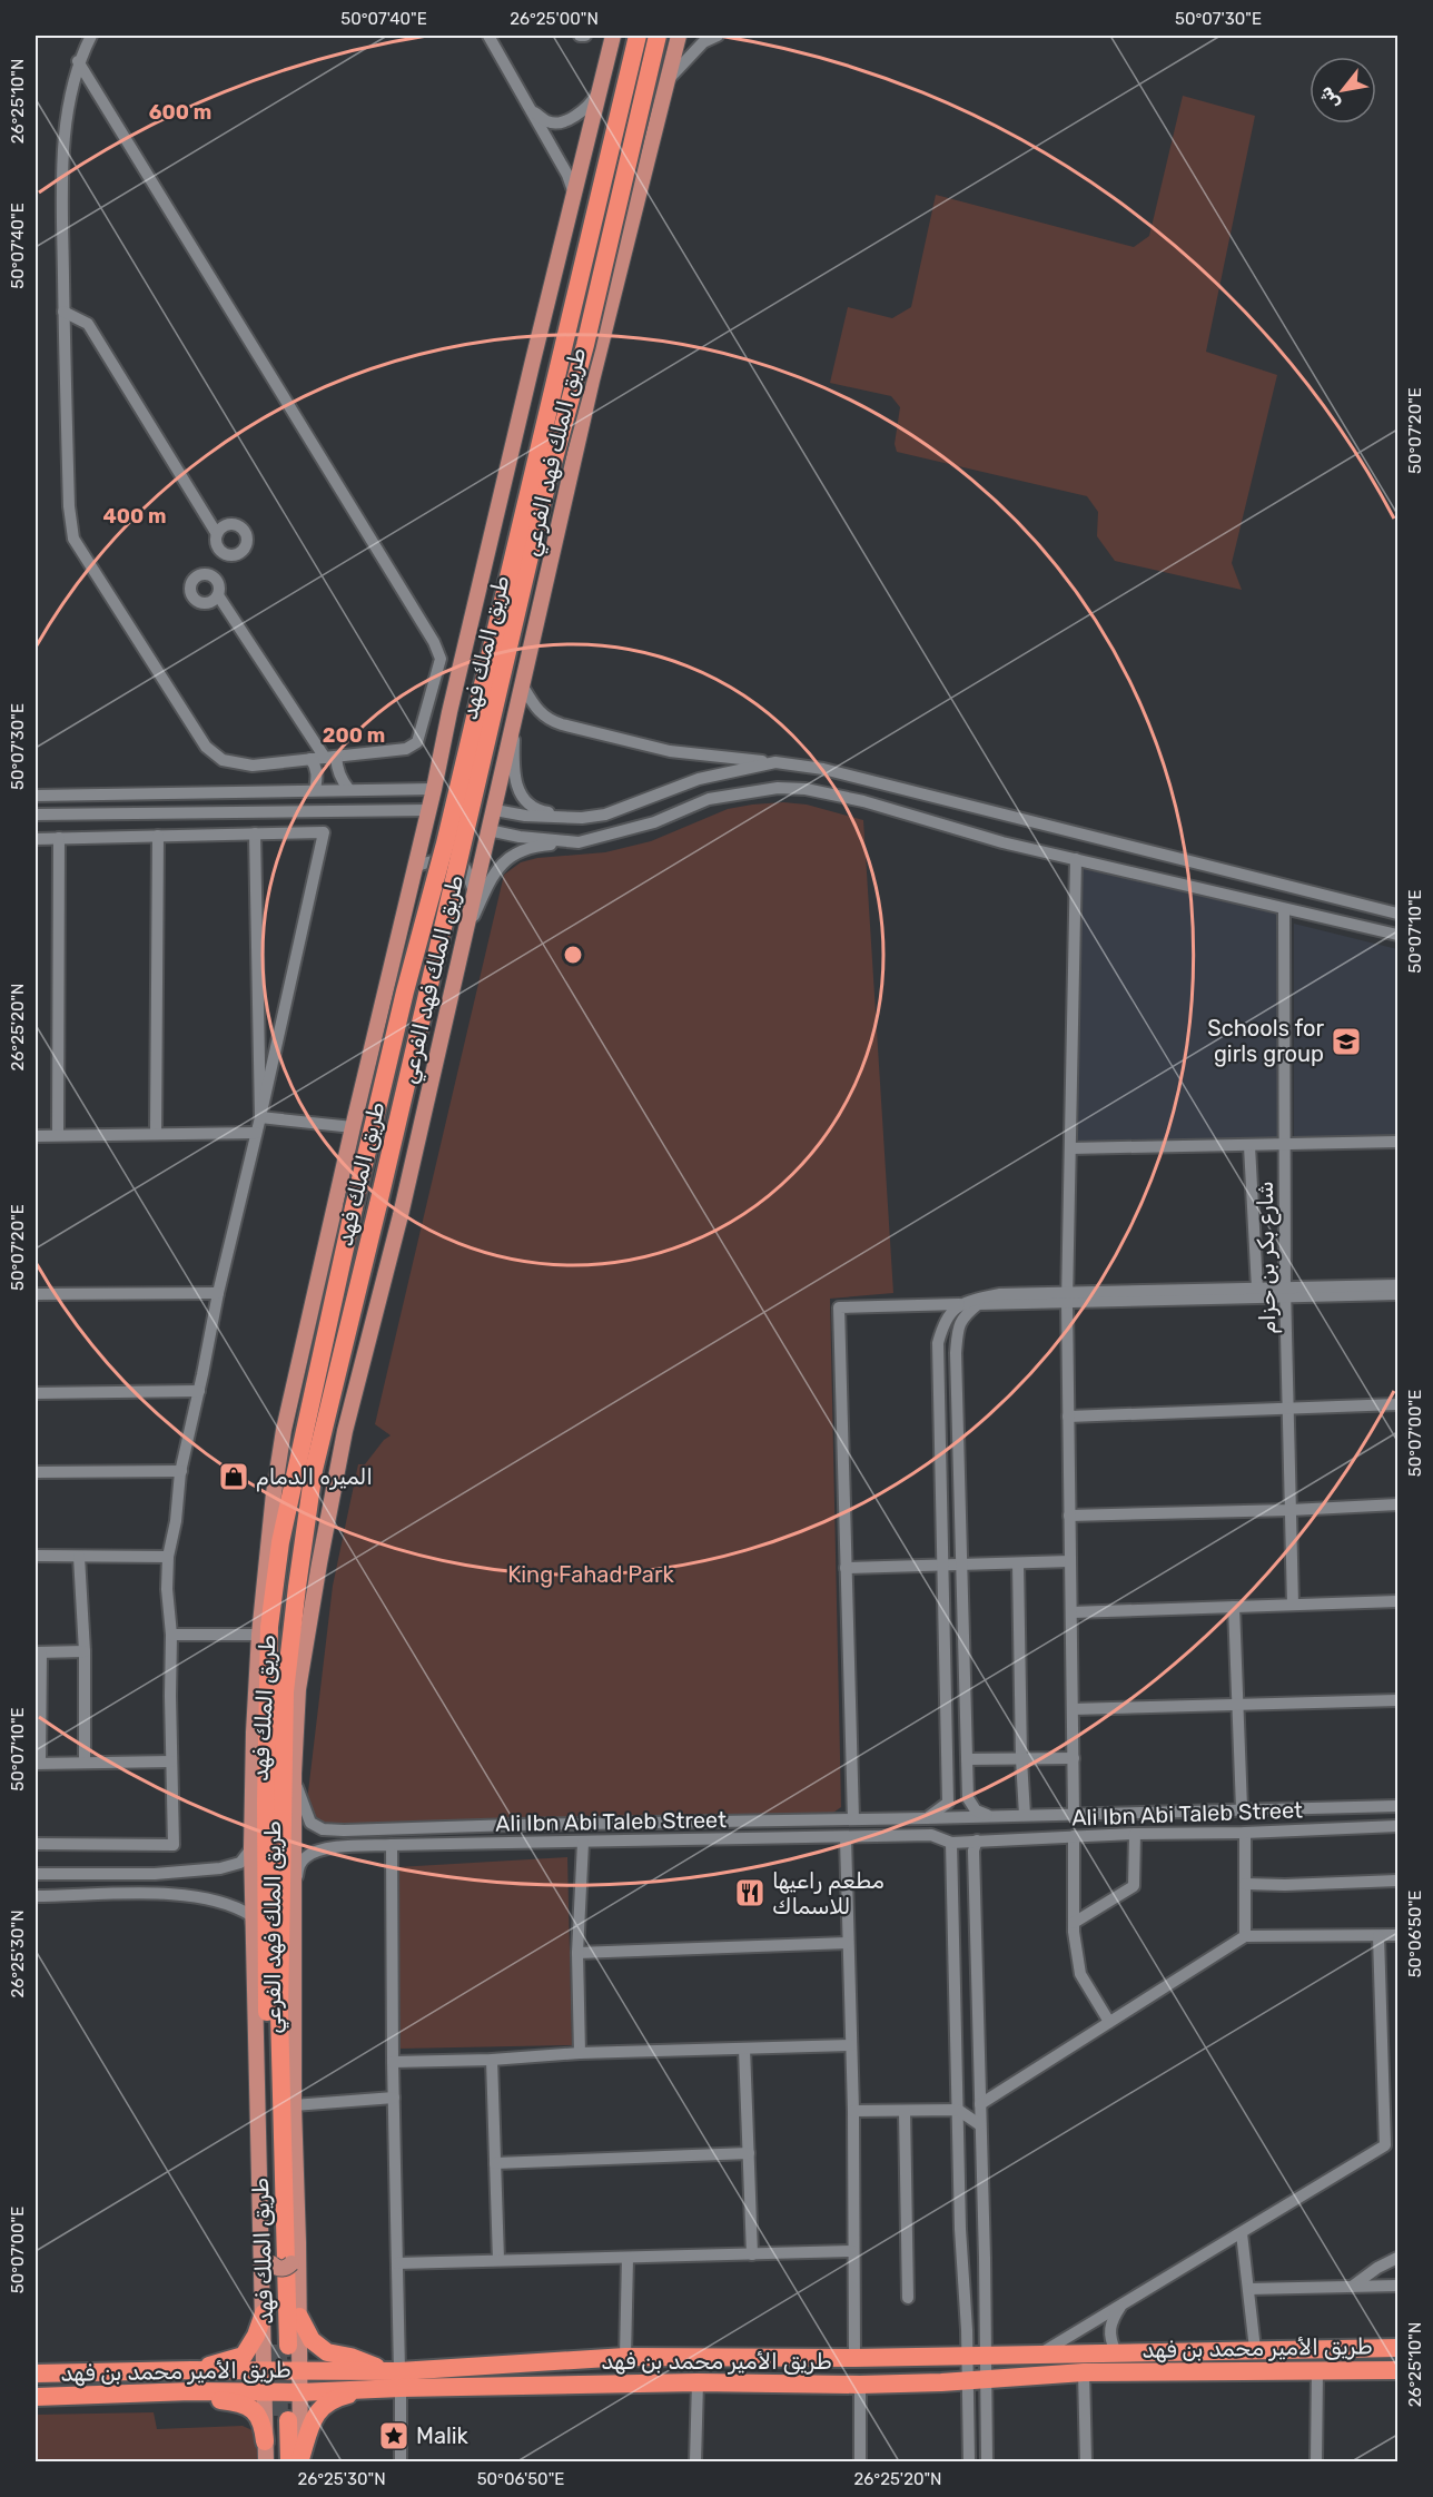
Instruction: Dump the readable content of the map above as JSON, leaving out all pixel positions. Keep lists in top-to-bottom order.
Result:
{
  "streets": {
    "highway": ["طريق الملك فهد", "طريق الأمير محمد بن فهد"],
    "main road": ["طريق الملك فهد الفرعي"],
    "street": ["شارع بكر بن حزام", "Ali Ibn Abi Taleb Street"]
  },
  "crossings": [
    ["طريق الملك فهد الفرعي", "Ali Ibn Abi Taleb Street"],
    ["طريق الملك فهد الفرعي", "طريق الأمير محمد بن فهد"]
  ],
  "parks": ["King Fahad Park"],
  "places": {
    "school or university": ["Schools for girls group"],
    "shop": ["الميره الدمام"],
    "restaurant": ["مطعم راعيها للاسماك"],
    "place": ["Malik"]
  },
  "north": "bottom left",
  "coordinates": [
    "50°07'40\"E",
    "26°25'00\"N",
    "50°07'30\"E",
    "26°25'10\"N",
    "50°07'20\"E",
    "50°07'10\"E",
    "26°25'20\"N",
    "50°07'00\"E",
    "50°06'50\"E",
    "26°25'30\"N"
  ],
  "rings": ["600 m", "400 m", "200 m"]
}
